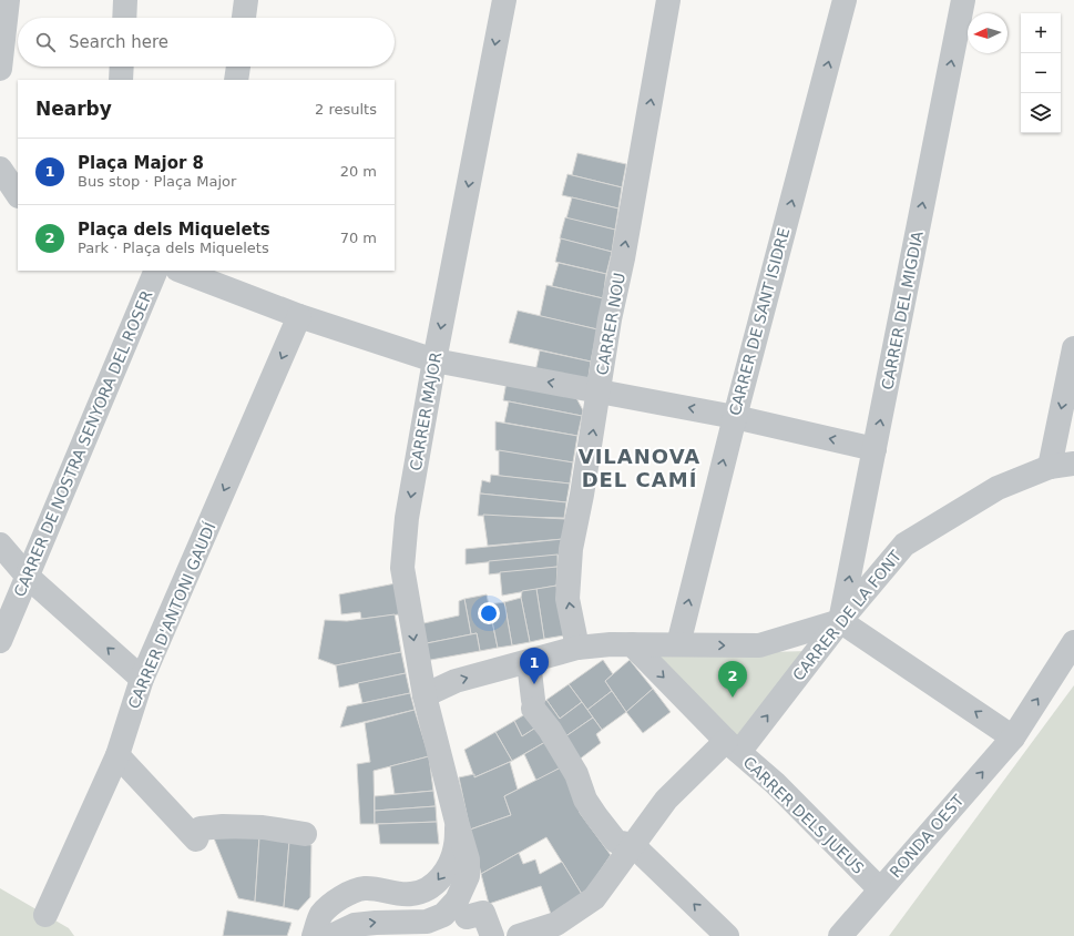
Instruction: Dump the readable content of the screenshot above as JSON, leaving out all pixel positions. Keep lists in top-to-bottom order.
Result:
{
  "streets": {
    "street": [
      "CARRER DEL MIGDIA",
      "CARRER DE SANT ISIDRE",
      "CARRER NOU",
      "CARRER MAJOR",
      "CARRER DE NOSTRA SENYORA DEL ROSER",
      "CARRER D'ANTONI GAUDÍ",
      "CARRER DE LA FONT",
      "CARRER DELS JUEUS",
      "RONDA OEST"
    ]
  },
  "crossings": [
    ["CARRER DEL MIGDIA", "CARRER DE LA FONT"],
    ["CARRER DE LA FONT", "CARRER DELS JUEUS"],
    ["CARRER DELS JUEUS", "RONDA OEST"]
  ],
  "one_way": [
    "CARRER DEL MIGDIA",
    "CARRER DE SANT ISIDRE",
    "CARRER NOU",
    "CARRER MAJOR",
    "CARRER D'ANTONI GAUDÍ",
    "RONDA OEST"
  ],
  "districts": ["VILANOVA DEL CAMÍ"],
  "north": "left",
  "page": {
    "map_buttons": ["+", "−"],
    "search": "Search here",
    "heading": ["Nearby", "2 results"],
    "list": [
      {
        "mark": "1",
        "name": "Plaça Major 8",
        "note": "Bus stop · Plaça Major",
        "value": "20 m"
      },
      {
        "mark": "2",
        "name": "Plaça dels Miquelets",
        "note": "Park · Plaça dels Miquelets",
        "value": "70 m"
      }
    ],
    "pins": ["1", "2"]
  }
}
